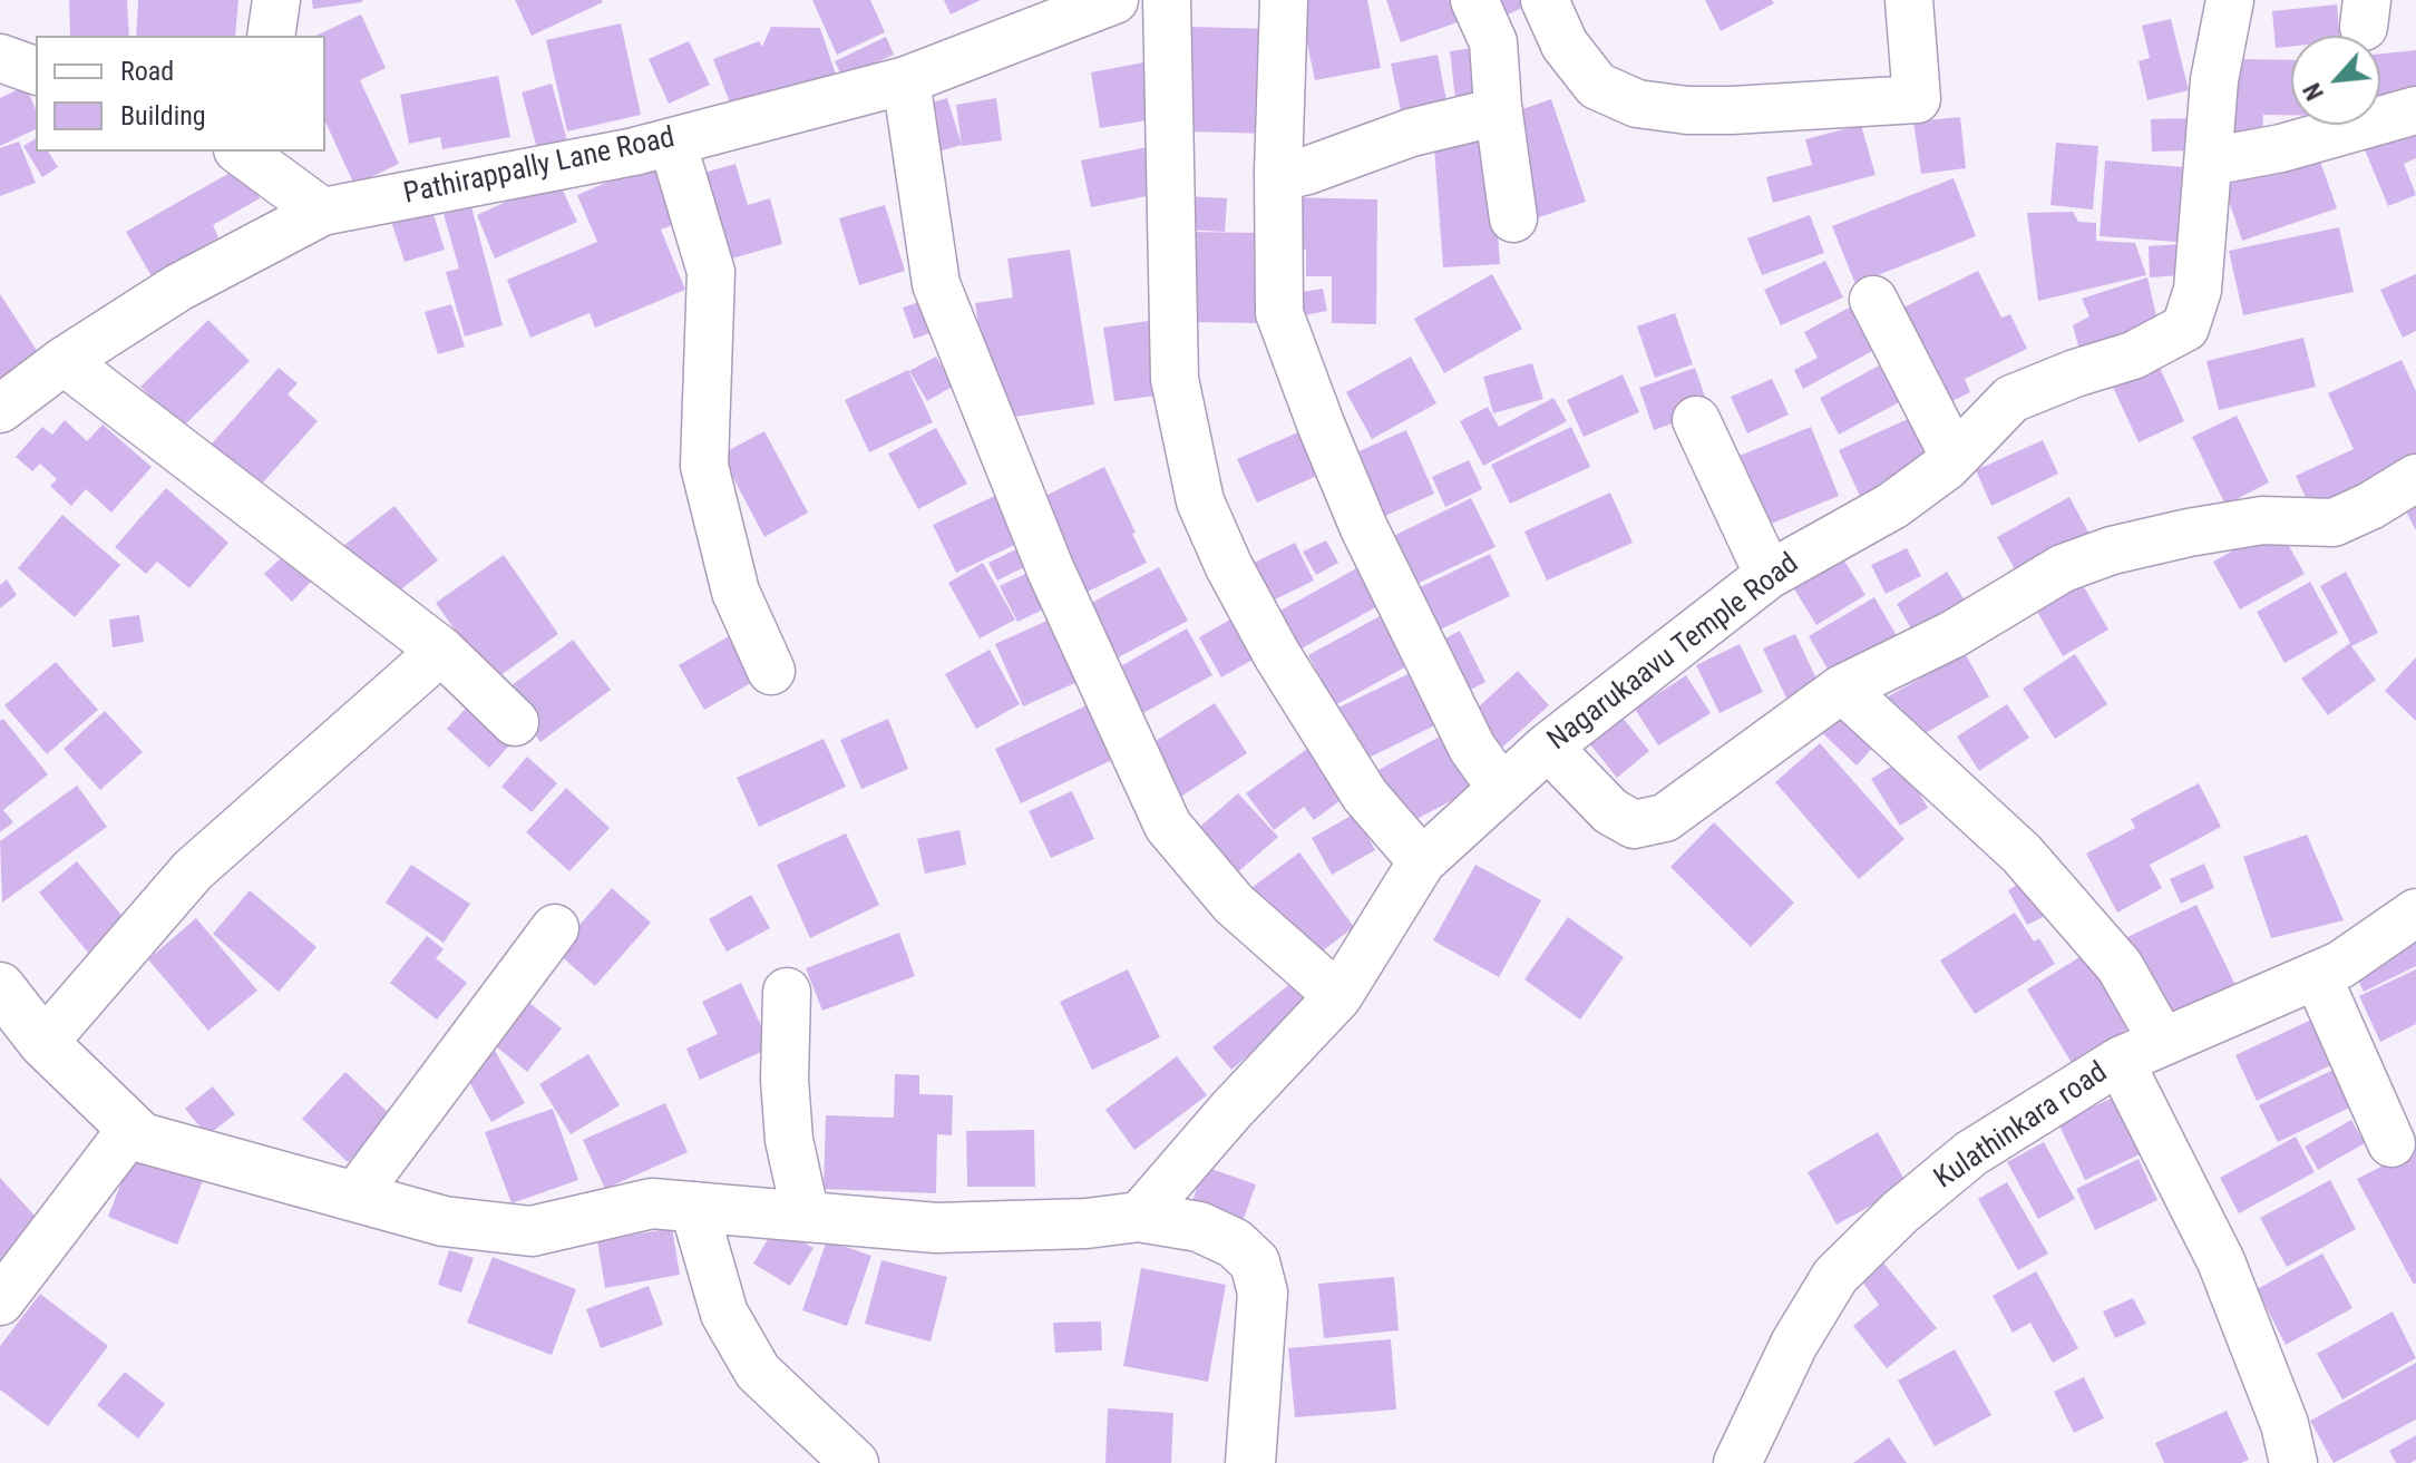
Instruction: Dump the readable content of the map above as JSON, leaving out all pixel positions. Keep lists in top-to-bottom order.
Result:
{
  "streets": {
    "street": ["Pathirappally Lane Road", "Nagarukaavu Temple Road", "Kulathinkara road"]
  },
  "legend": ["Road", "Building"],
  "north": "bottom left"
}
